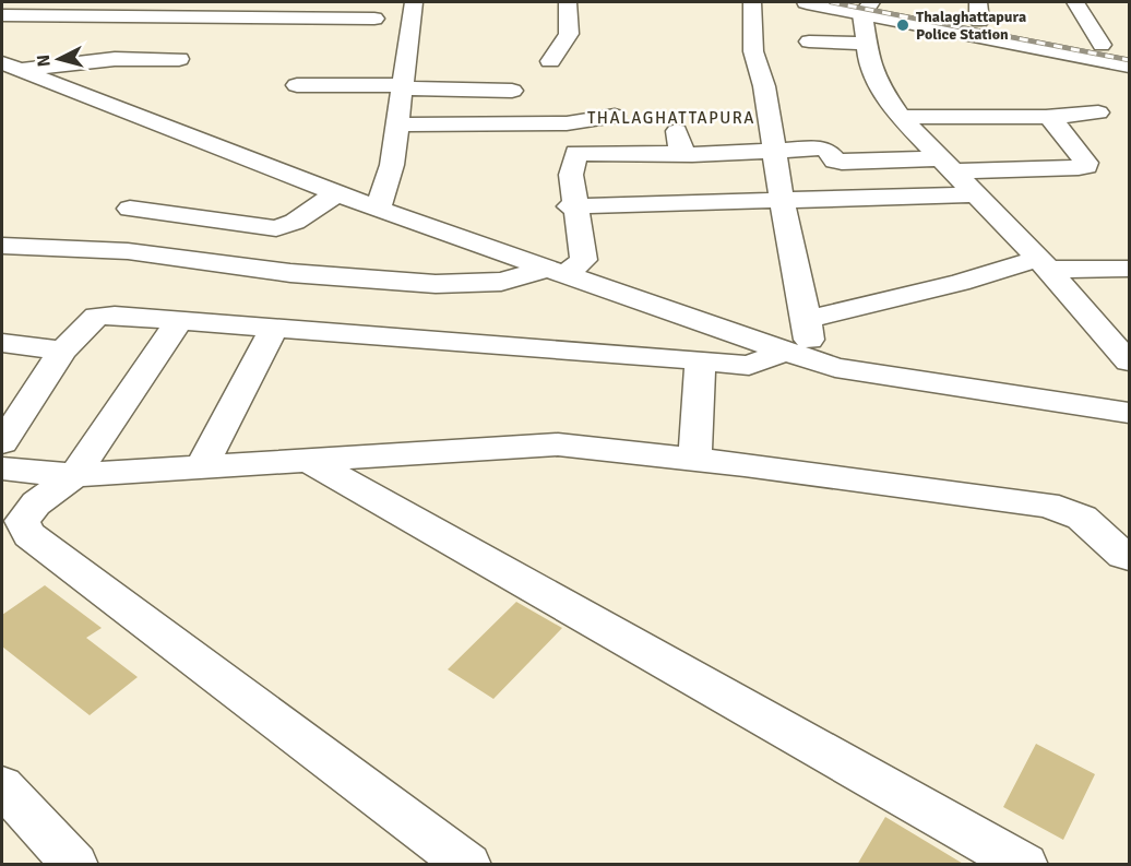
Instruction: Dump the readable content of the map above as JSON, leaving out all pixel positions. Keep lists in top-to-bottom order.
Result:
{
  "districts": ["THALAGHATTAPURA"],
  "places": ["Thalaghattapura Police Station"],
  "north": "left"
}
